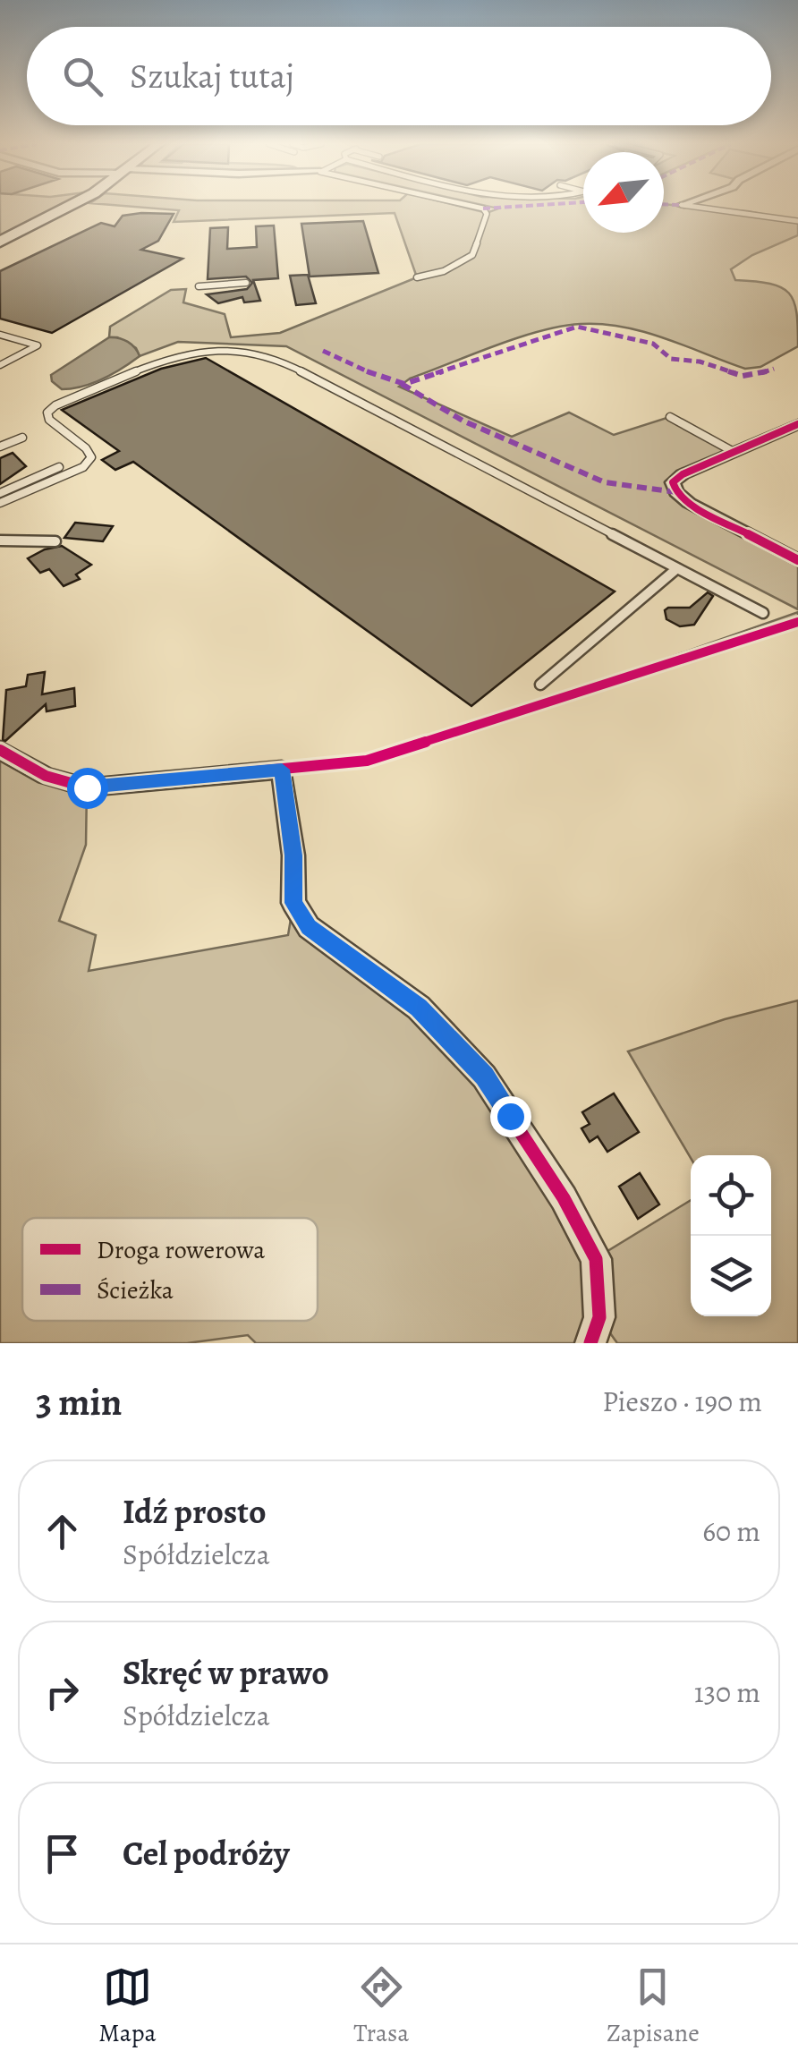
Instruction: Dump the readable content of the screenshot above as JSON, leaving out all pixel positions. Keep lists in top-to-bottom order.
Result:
{
  "legend": ["Droga rowerowa", "Ścieżka"],
  "north": "bottom left",
  "page": {
    "search": "Szukaj tutaj",
    "heading": ["3 min", "Pieszo · 190 m"],
    "list": [
      ["Idź prosto", "Spółdzielcza", "60 m"],
      ["Skręć w prawo", "Spółdzielcza", "130 m"],
      "Cel podróży"
    ],
    "nav": ["Mapa", "Trasa", "Zapisane"]
  }
}
